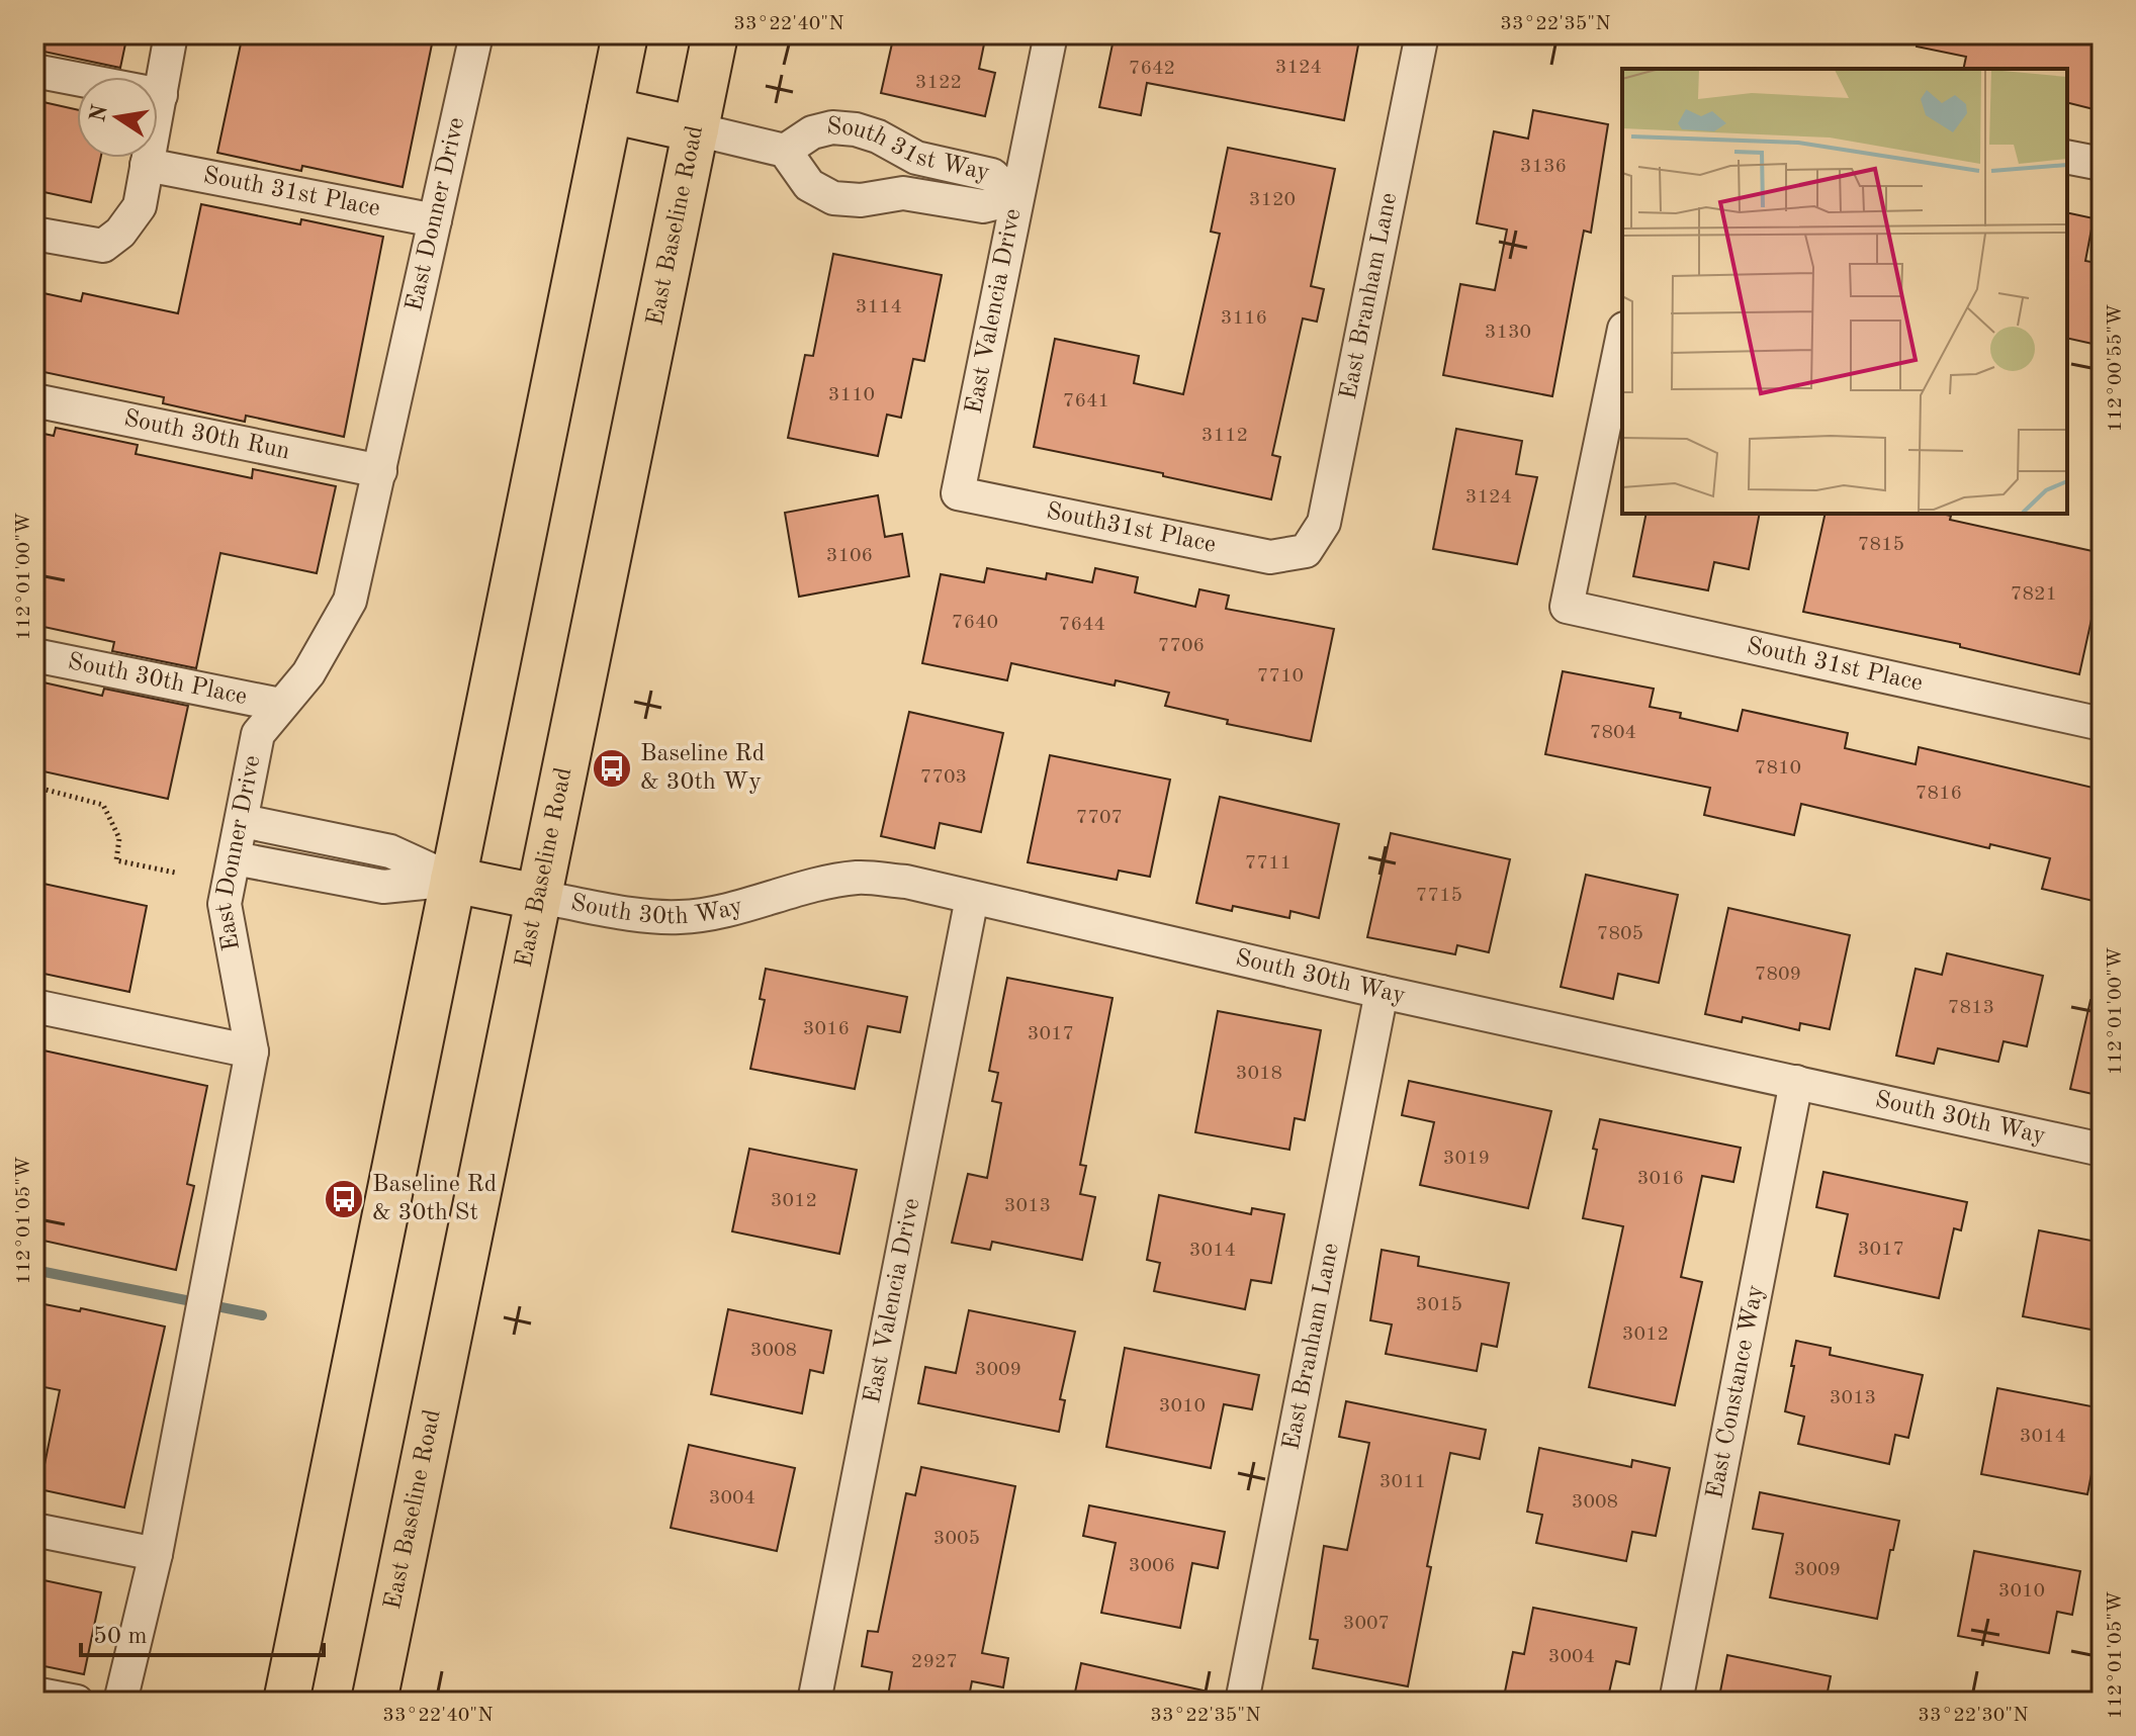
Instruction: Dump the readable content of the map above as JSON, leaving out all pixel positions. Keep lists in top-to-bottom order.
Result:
{
  "streets": {
    "main road": ["East Baseline Road"],
    "street": [
      "South 31st Way",
      "South 31st Place",
      "East Donner Drive",
      "East Branham Lane",
      "East Valencia Drive",
      "South 30th Run",
      "South31st Place",
      "South 30th Place",
      "South 30th Way",
      "East Constance Way"
    ]
  },
  "crossings": [
    ["South 31st Way", "East Baseline Road"],
    ["South 31st Way", "East Valencia Drive"],
    ["South 31st Place", "East Donner Drive"],
    ["East Donner Drive", "South 30th Run"],
    ["East Donner Drive", "South 30th Place"],
    ["East Baseline Road", "South 30th Way"],
    ["East Branham Lane", "South31st Place"],
    ["East Branham Lane", "South 30th Way"],
    ["East Valencia Drive", "South31st Place"],
    ["East Valencia Drive", "South 30th Way"],
    ["South 30th Way", "East Constance Way"]
  ],
  "places": {
    "bus stop": ["Baseline Rd & 30th Wy", "Baseline Rd & 30th St"]
  },
  "house_numbers": [
    "3124",
    "7642",
    "3122",
    "3136",
    "3120",
    "3114",
    "3116",
    "3130",
    "3110",
    "7641",
    "3112",
    "3124",
    "7815",
    "3106",
    "7821",
    "7640",
    "7644",
    "7706",
    "7710",
    "7804",
    "7810",
    "7703",
    "7816",
    "7707",
    "7711",
    "7715",
    "7805",
    "7809",
    "7813",
    "3016",
    "3017",
    "3018",
    "3019",
    "3016",
    "3012",
    "3013",
    "3017",
    "3014",
    "3015",
    "3012",
    "3008",
    "3009",
    "3013",
    "3010",
    "3014",
    "3011",
    "3004",
    "3008",
    "3005",
    "3006",
    "3009",
    "3010",
    "3007",
    "3004",
    "2927"
  ],
  "scale_bar": "50 m",
  "north": "left",
  "coordinates": [
    "33°22'40\"N",
    "33°22'35\"N",
    "112°00'55\"W",
    "112°01'00\"W",
    "112°01'05\"W",
    "33°22'30\"N"
  ]
}
